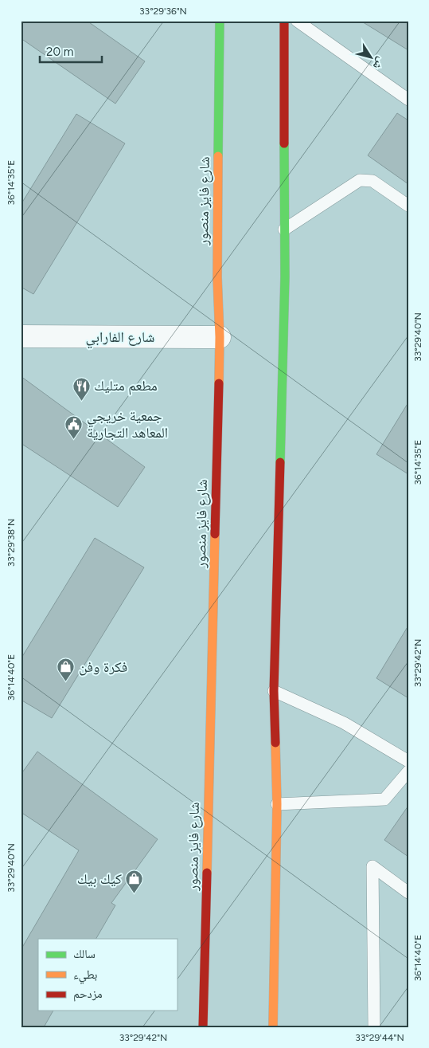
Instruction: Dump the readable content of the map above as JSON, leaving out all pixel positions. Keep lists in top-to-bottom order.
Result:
{
  "streets": {
    "highway": ["شارع فايز منصور"],
    "street": ["شارع الفارابي"]
  },
  "crossings": [
    ["شارع فايز منصور", "شارع الفارابي"]
  ],
  "places": {
    "restaurant": ["مطعم متليك"],
    "public building": ["جمعية خريجي المعاهد التجارية"],
    "shop": ["فكرة وفن", "كيك بيك"]
  },
  "legend": ["سالك", "بطيء", "مزدحم"],
  "scale_bar": "20 m",
  "north": "bottom right",
  "coordinates": [
    "33°29'36\"N",
    "36°14'35\"E",
    "33°29'40\"N",
    "33°29'38\"N",
    "33°29'42\"N",
    "36°14'40\"E",
    "33°29'44\"N"
  ]
}
